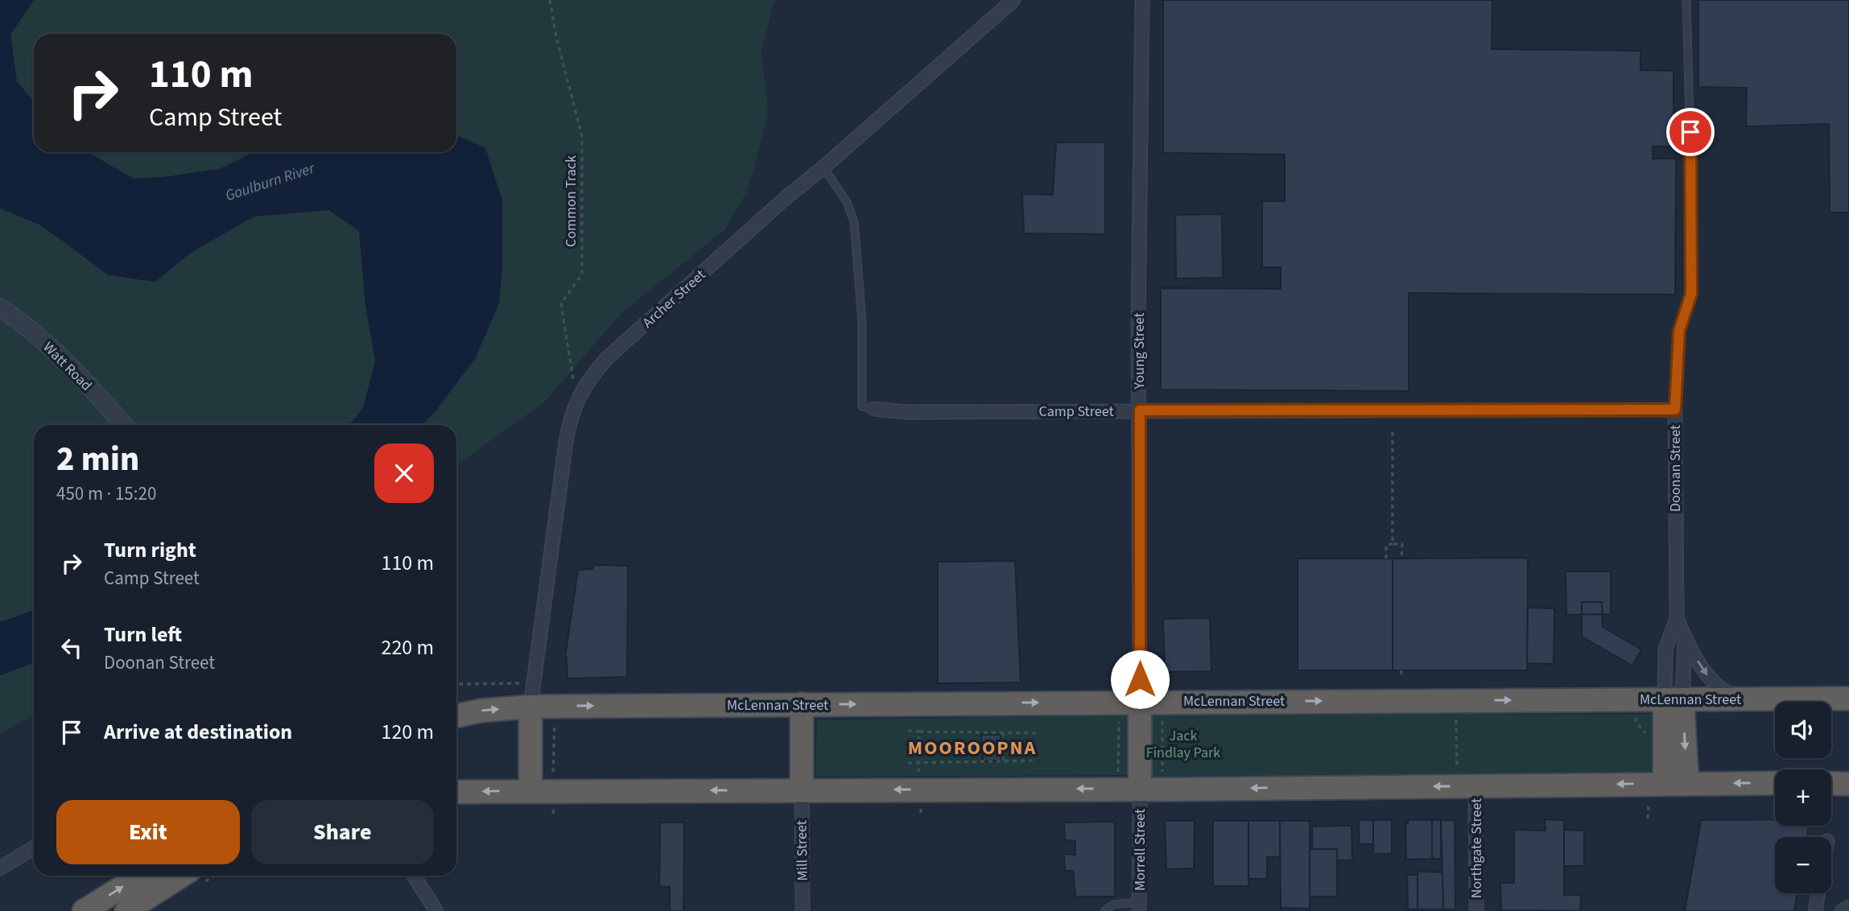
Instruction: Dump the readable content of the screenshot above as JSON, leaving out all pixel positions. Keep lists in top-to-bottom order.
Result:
{
  "streets": {
    "highway": ["McLennan Street"],
    "street": [
      "Archer Street",
      "Young Street",
      "Watt Road",
      "Camp Street",
      "Doonan Street",
      "Northgate Street",
      "Morrell Street",
      "Mill Street"
    ],
    "path": ["Common Track"]
  },
  "crossings": [
    ["Common Track", "Archer Street"],
    ["Archer Street", "Camp Street"],
    ["Archer Street", "McLennan Street"],
    ["Young Street", "Camp Street"],
    ["Young Street", "McLennan Street"],
    ["Camp Street", "Doonan Street"],
    ["Doonan Street", "McLennan Street"]
  ],
  "districts": ["MOOROOPNA"],
  "water": ["Goulburn River"],
  "parks": ["Jack Findlay Park"],
  "page": {
    "turn": ["110 m", "Camp Street"],
    "heading": ["2 min", "450 m · 15:20"],
    "list": [
      {
        "name": "Turn right",
        "note": "Camp Street",
        "value": "110 m"
      },
      {
        "name": "Turn left",
        "note": "Doonan Street",
        "value": "220 m"
      },
      {
        "name": "Arrive at destination",
        "value": "120 m"
      }
    ],
    "map_buttons": ["+", "−"],
    "buttons": ["Exit", "Share"]
  }
}
